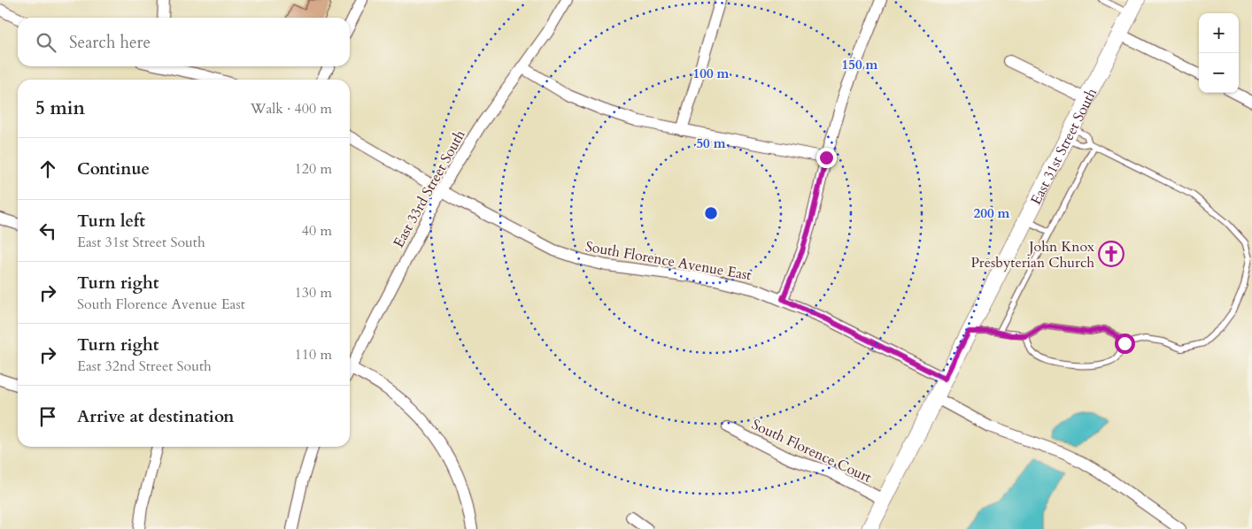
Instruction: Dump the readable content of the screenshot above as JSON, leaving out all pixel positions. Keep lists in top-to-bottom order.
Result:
{
  "streets": {
    "main road": ["East 31st Street South"],
    "street": ["East 33rd Street South", "South Florence Avenue East", "South Florence Court"]
  },
  "crossings": [
    ["East 31st Street South", "South Florence Avenue East"],
    ["East 31st Street South", "South Florence Court"],
    ["East 33rd Street South", "South Florence Avenue East"]
  ],
  "places": {
    "church": ["John Knox Presbyterian Church"]
  },
  "page": {
    "map_buttons": ["+", "−"],
    "search": "Search here",
    "heading": ["5 min", "Walk · 400 m"],
    "list": [
      ["Continue", "120 m"],
      ["Turn left", "East 31st Street South", "40 m"],
      ["Turn right", "South Florence Avenue East", "130 m"],
      ["Turn right", "East 32nd Street South", "110 m"],
      "Arrive at destination"
    ]
  },
  "rings": [
    "150 m",
    "100 m",
    "50 m",
    "200 m"
  ]
}
